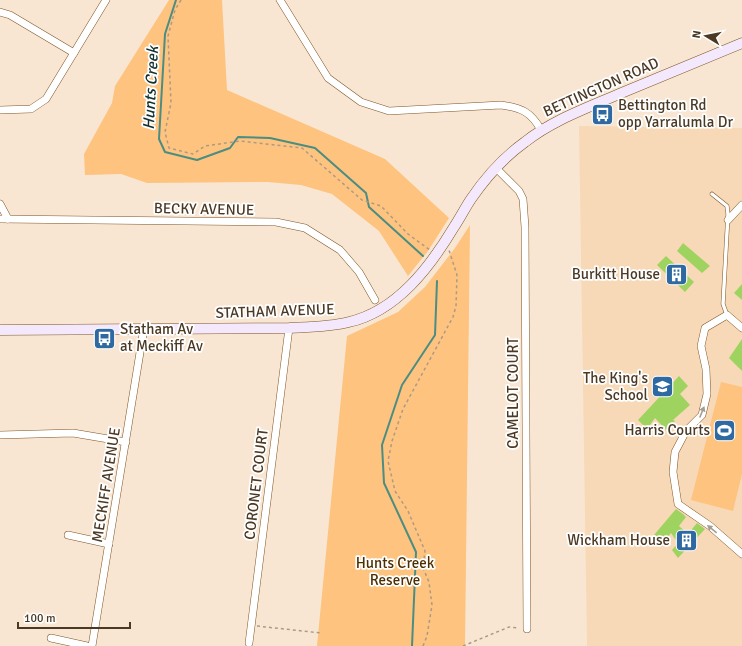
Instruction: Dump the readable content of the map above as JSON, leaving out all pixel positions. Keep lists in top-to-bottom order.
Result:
{
  "streets": {
    "main road": ["BETTINGTON ROAD", "STATHAM AVENUE"],
    "street": [
      "BECKY AVENUE",
      "CAMELOT COURT",
      "CORONET COURT",
      "MECKIFF AVENUE"
    ]
  },
  "crossings": [
    ["BETTINGTON ROAD", "STATHAM AVENUE"],
    ["BETTINGTON ROAD", "CAMELOT COURT"],
    ["STATHAM AVENUE", "CORONET COURT"],
    ["STATHAM AVENUE", "MECKIFF AVENUE"]
  ],
  "water": ["Hunts Creek"],
  "parks": ["Hunts Creek Reserve"],
  "places": {
    "bus stop": ["Bettington Rd opp Yarralumla Dr", "Statham Av at Meckiff Av"],
    "building": ["Burkitt House", "Wickham House"],
    "school or university": ["The King's School"],
    "sports": ["Harris Courts"]
  },
  "scale_bar": "100 m",
  "north": "left"
}
